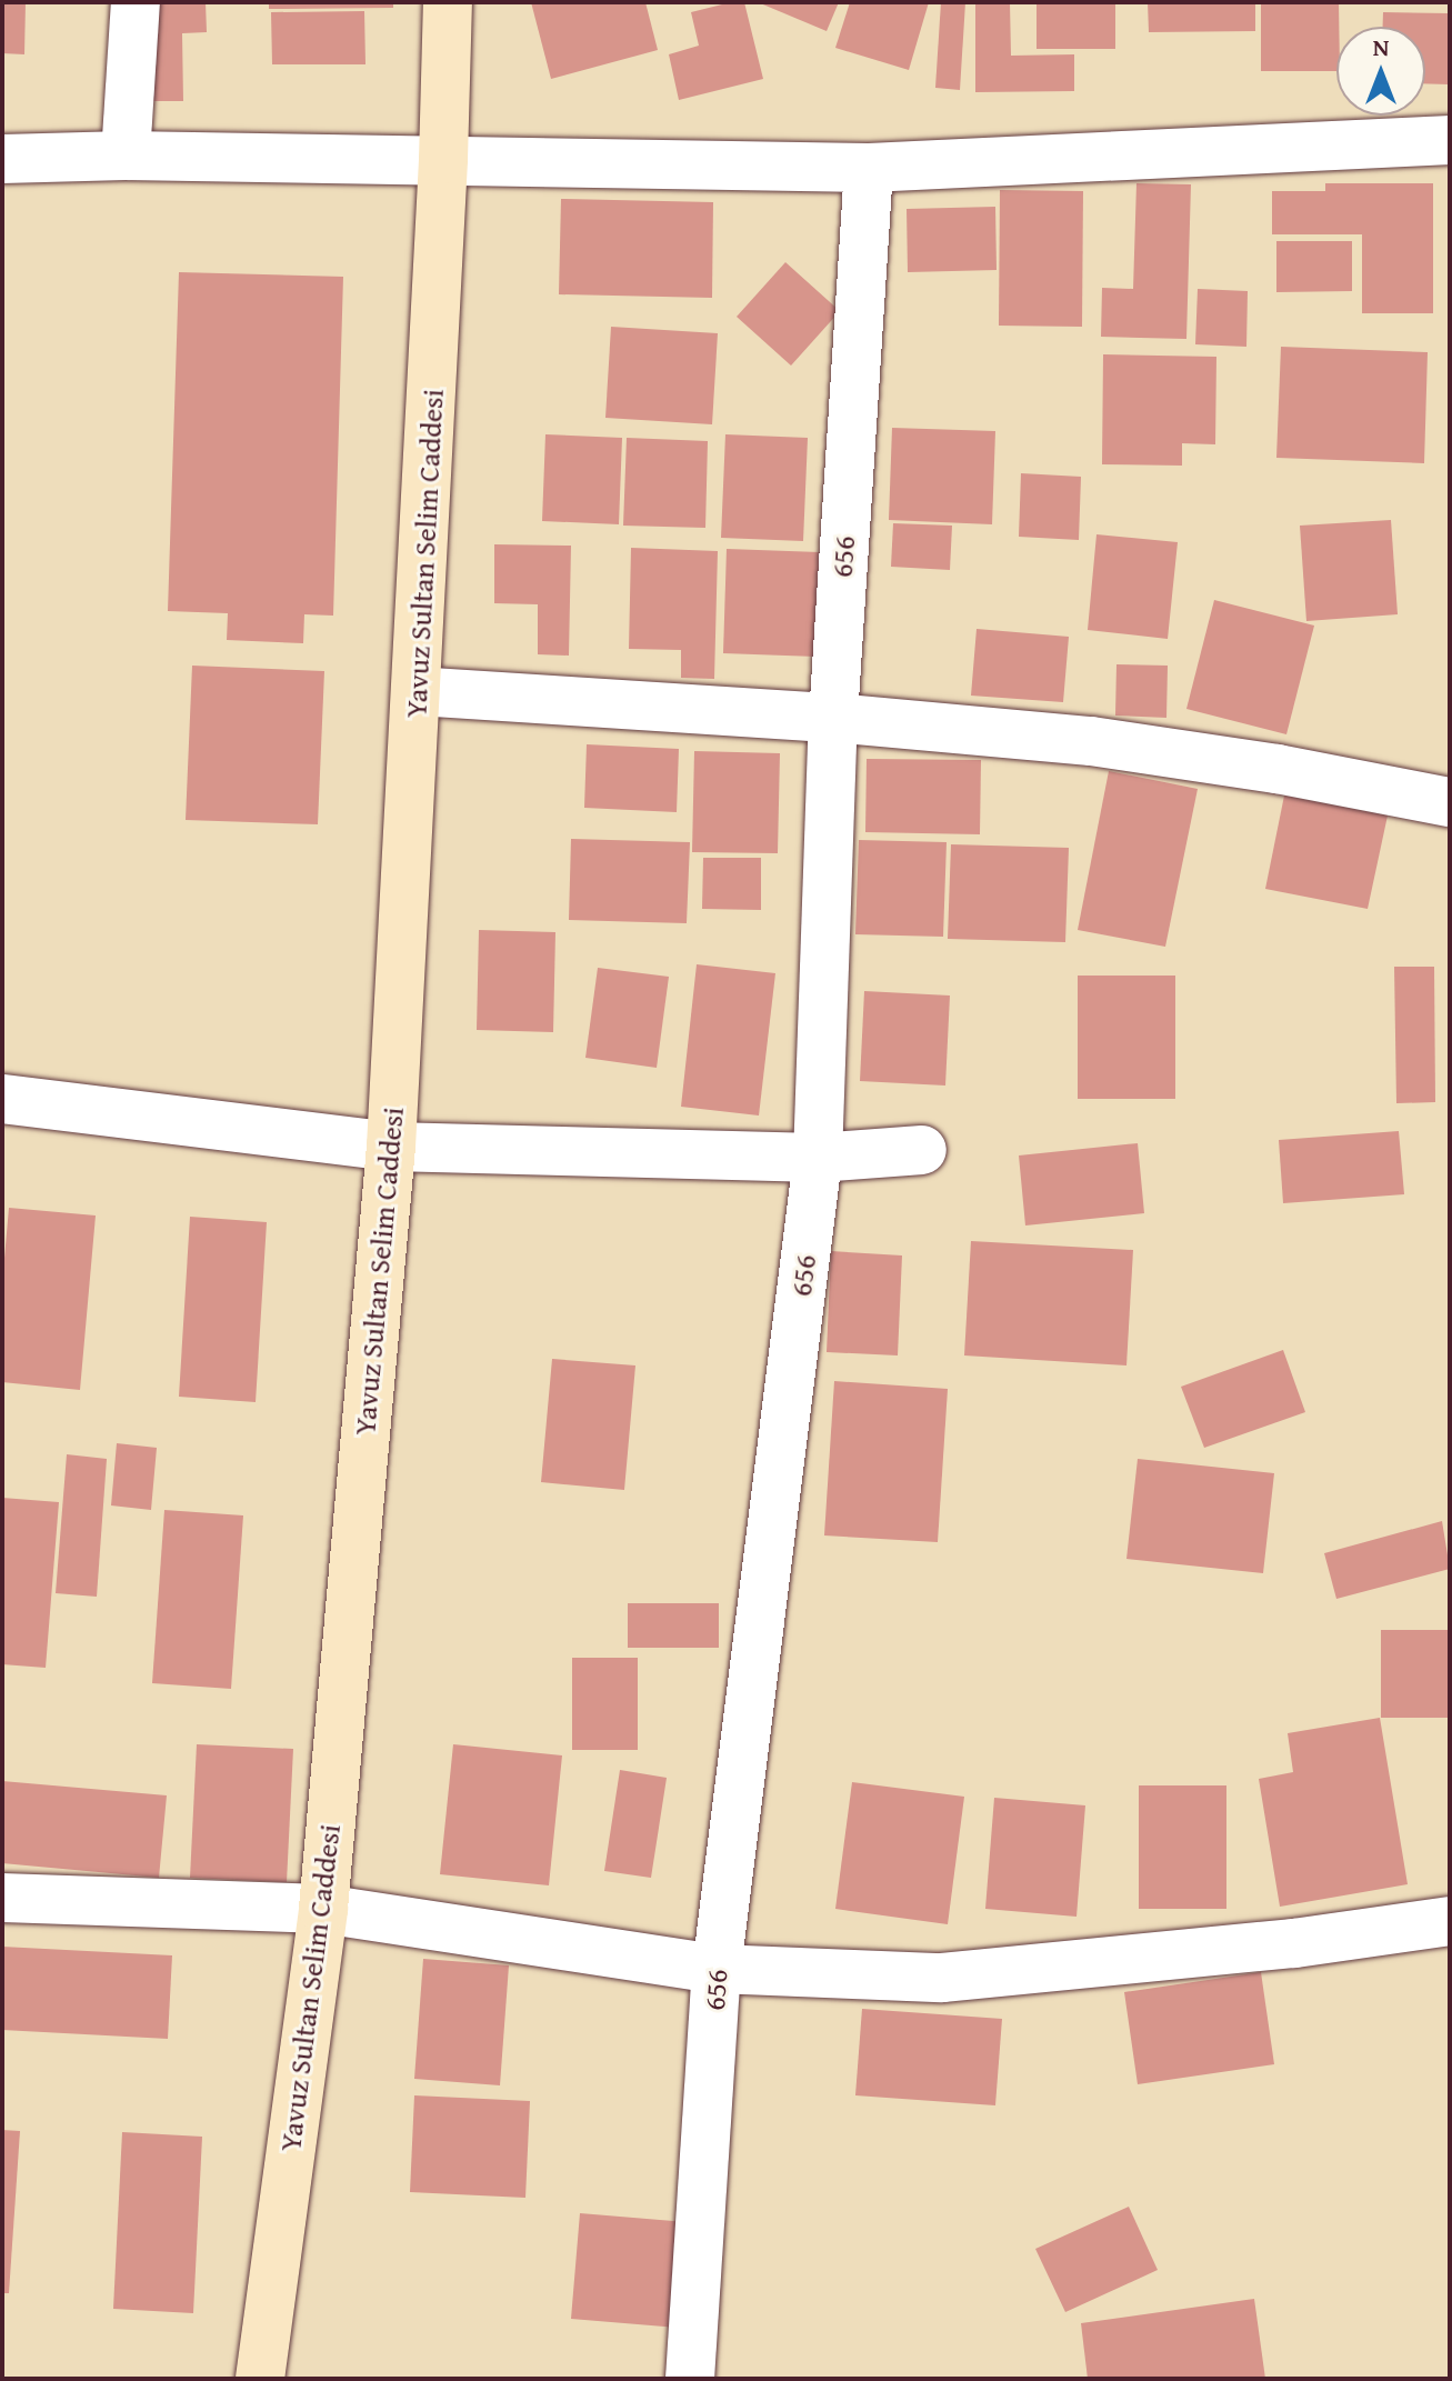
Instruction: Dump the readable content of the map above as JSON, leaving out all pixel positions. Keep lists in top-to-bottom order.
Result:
{
  "streets": {
    "street": ["Yavuz Sultan Selim Caddesi", "656"]
  },
  "north": "top"
}
